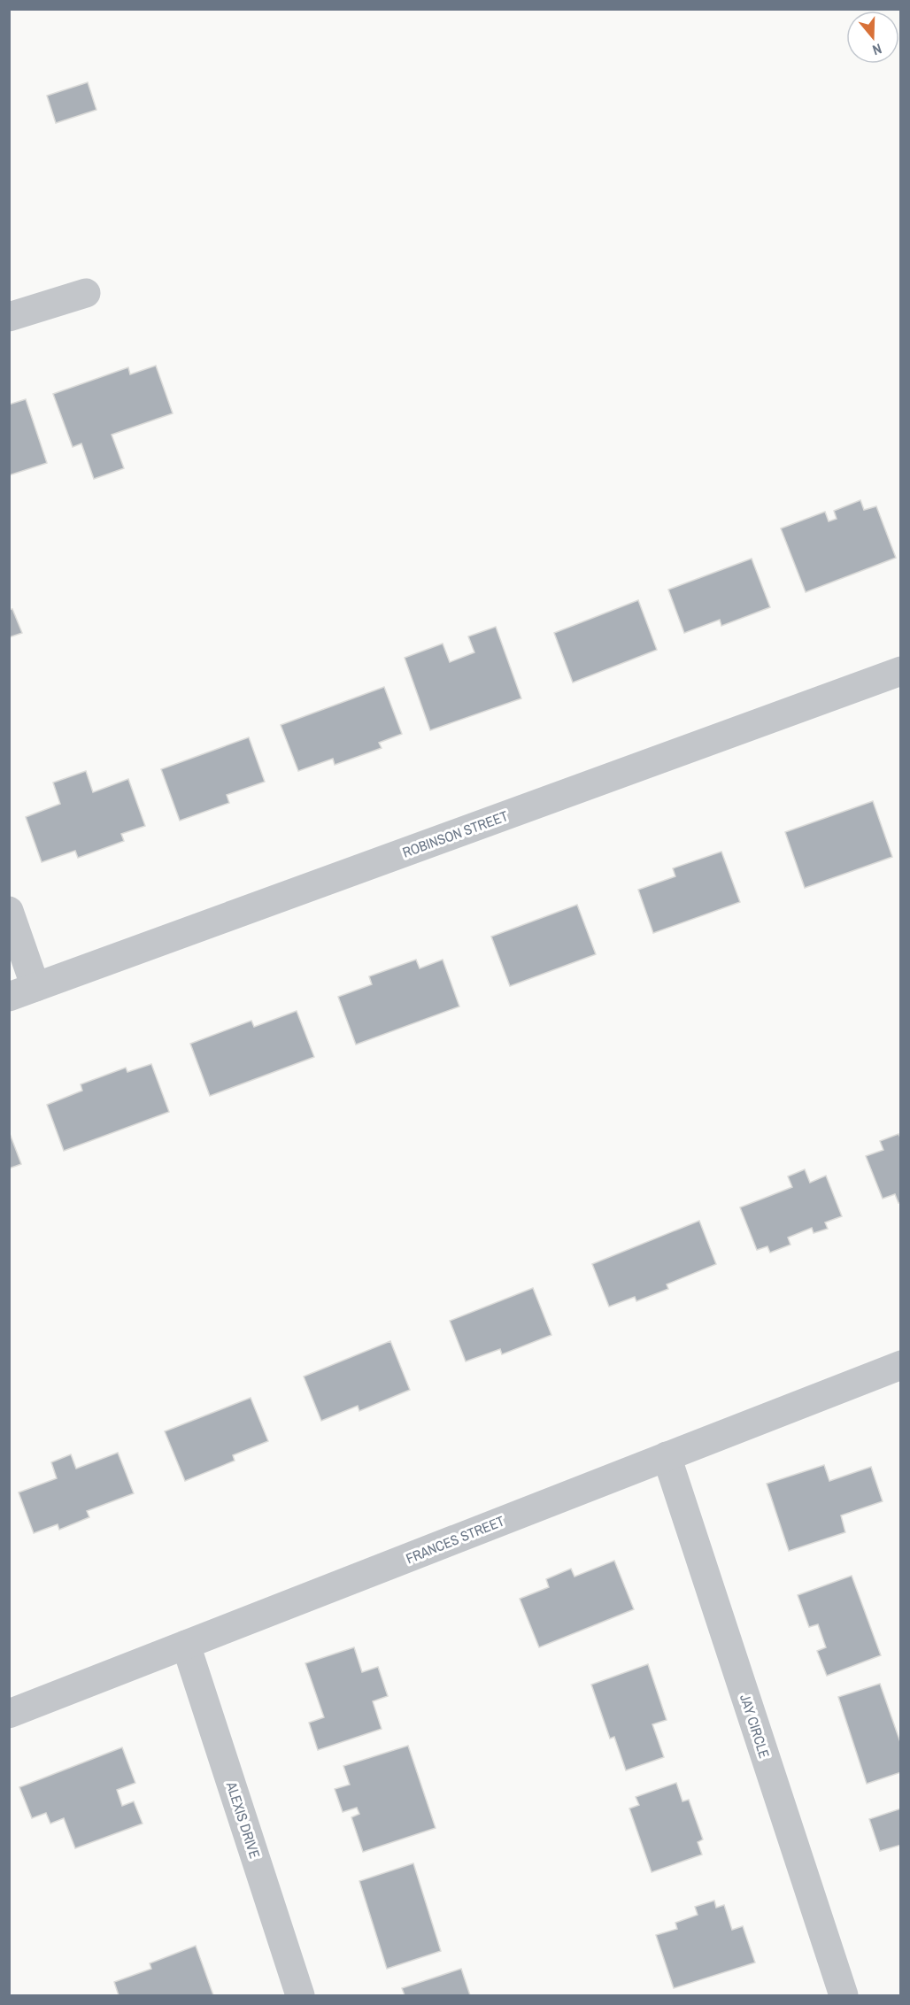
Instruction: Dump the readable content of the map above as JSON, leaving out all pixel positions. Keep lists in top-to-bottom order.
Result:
{
  "streets": {
    "street": [
      "ROBINSON STREET",
      "FRANCES STREET",
      "JAY CIRCLE",
      "ALEXIS DRIVE"
    ]
  },
  "crossings": [
    ["FRANCES STREET", "JAY CIRCLE"],
    ["FRANCES STREET", "ALEXIS DRIVE"]
  ],
  "north": "bottom"
}
